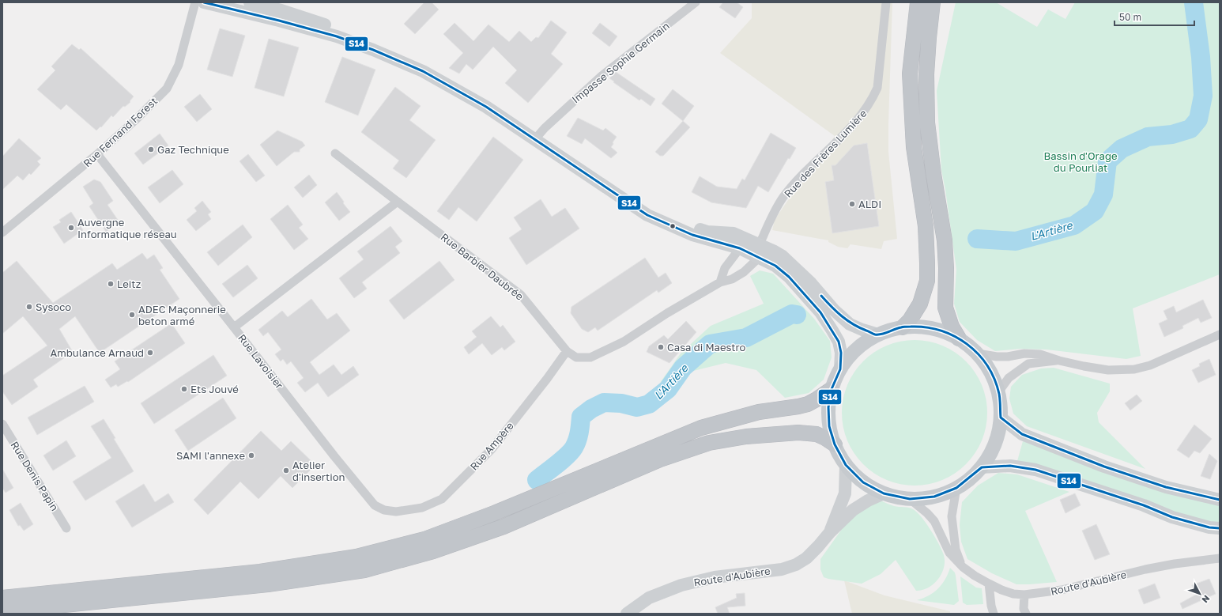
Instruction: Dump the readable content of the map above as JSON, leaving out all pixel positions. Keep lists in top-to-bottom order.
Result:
{
  "streets": {
    "main road": ["Route d'Aubière"],
    "street": [
      "Impasse Sophie Germain",
      "Rue Fernand Forest",
      "Rue des Frères Lumière",
      "Rue Barbier Daubrée",
      "Rue Lavoisier",
      "Rue Ampère",
      "Rue Denis Papin"
    ]
  },
  "crossings": [
    ["Rue Fernand Forest", "Rue Lavoisier"],
    ["Rue des Frères Lumière", "Rue Barbier Daubrée"],
    ["Rue Barbier Daubrée", "Rue Ampère"],
    ["Rue Lavoisier", "Rue Ampère"]
  ],
  "water": ["L'Artière"],
  "parks": ["Bassin d'Orage du Pourliat"],
  "places": [
    "Gaz Technique",
    "ALDI",
    "Auvergne Informatique réseau",
    "Leitz",
    "Sysoco",
    "ADEC Maçonnerie beton armé",
    "Casa di Maestro",
    "Ambulance Arnaud",
    "Ets Jouvé",
    "SAMI l'annexe",
    "Atelier d'insertion"
  ],
  "lines": ["transit line S14"],
  "scale_bar": "50 m",
  "north": "bottom right"
}
